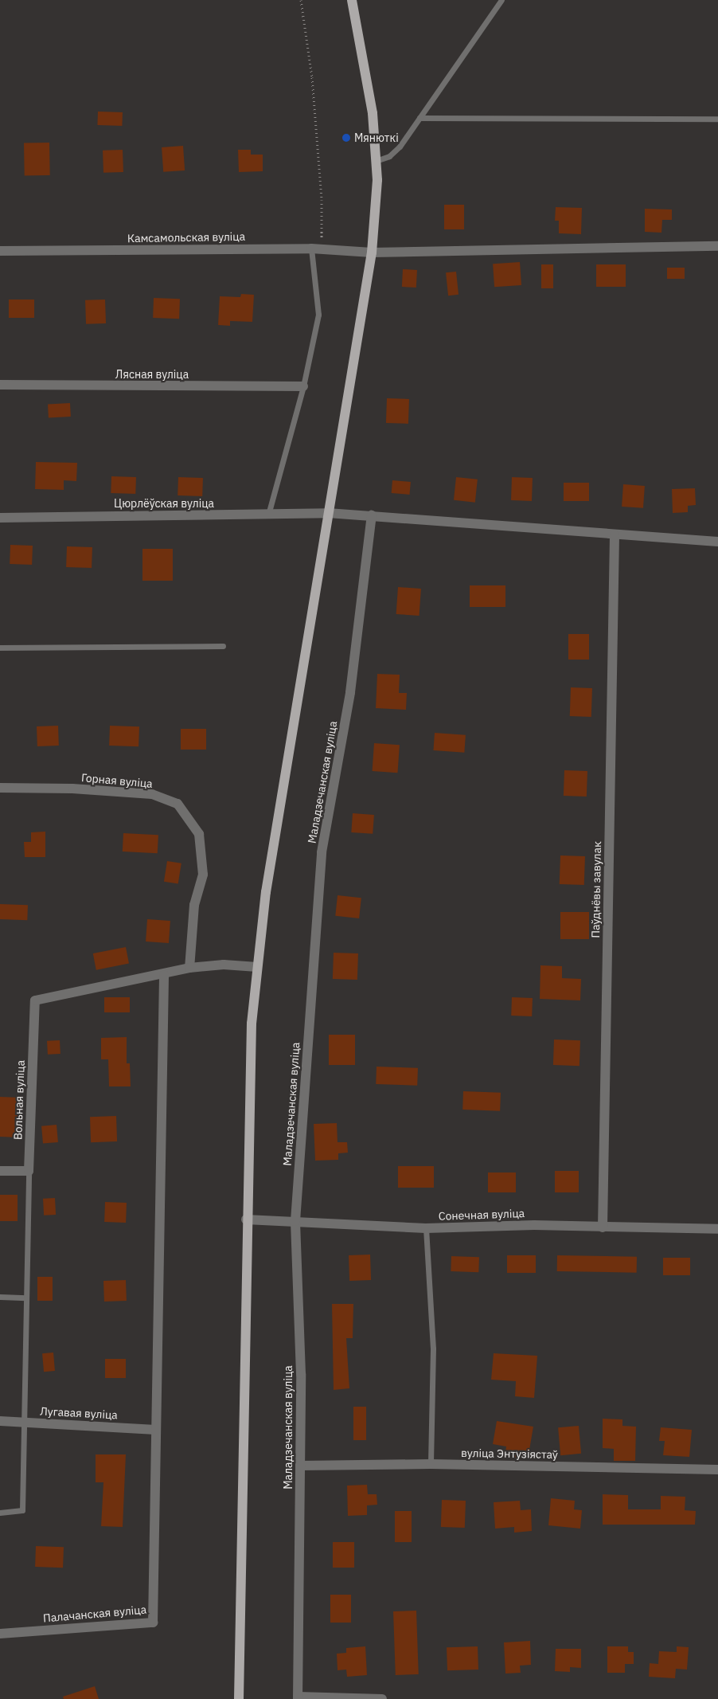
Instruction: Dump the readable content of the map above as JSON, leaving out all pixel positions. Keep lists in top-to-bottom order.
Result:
{
  "streets": {
    "street": [
      "Камсамольская вуліца",
      "Лясная вуліца",
      "Цюрлёўская вуліца",
      "Горная вуліца",
      "Маладзечанская вуліца",
      "Паўднёвы завулак",
      "Вольная вуліца",
      "Сонечная вуліца",
      "Лугавая вуліца",
      "вуліца Энтузіястаў",
      "Палачанская вуліца"
    ]
  },
  "crossings": [
    ["Цюрлёўская вуліца", "Маладзечанская вуліца"],
    ["Цюрлёўская вуліца", "Паўднёвы завулак"],
    ["Маладзечанская вуліца", "Сонечная вуліца"],
    ["Маладзечанская вуліца", "вуліца Энтузіястаў"],
    ["Паўднёвы завулак", "Сонечная вуліца"],
    ["Лугавая вуліца", "Палачанская вуліца"]
  ],
  "places": ["Мянюткі"]
}
